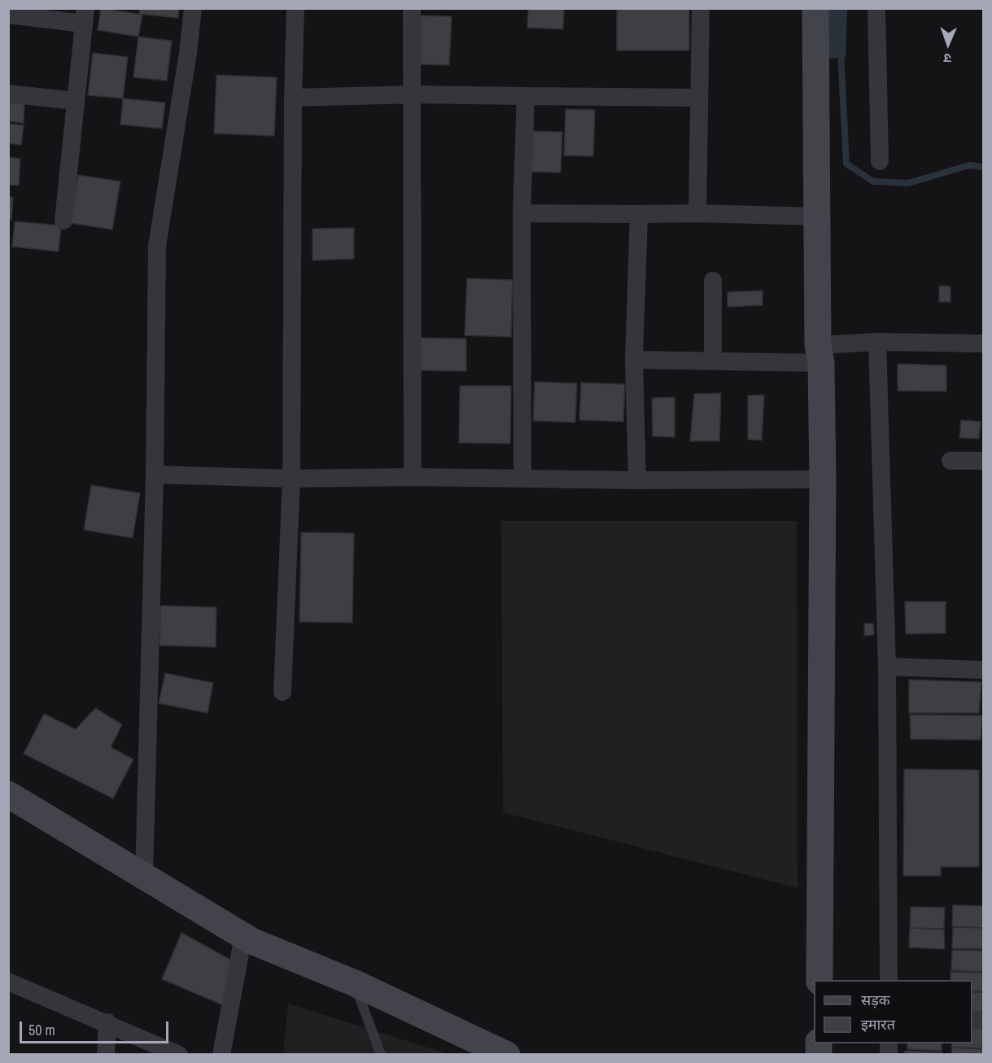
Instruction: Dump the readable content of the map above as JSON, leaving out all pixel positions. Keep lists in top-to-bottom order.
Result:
{
  "legend": ["सड़क", "इमारत"],
  "scale_bar": "50 m",
  "north": "bottom"
}
